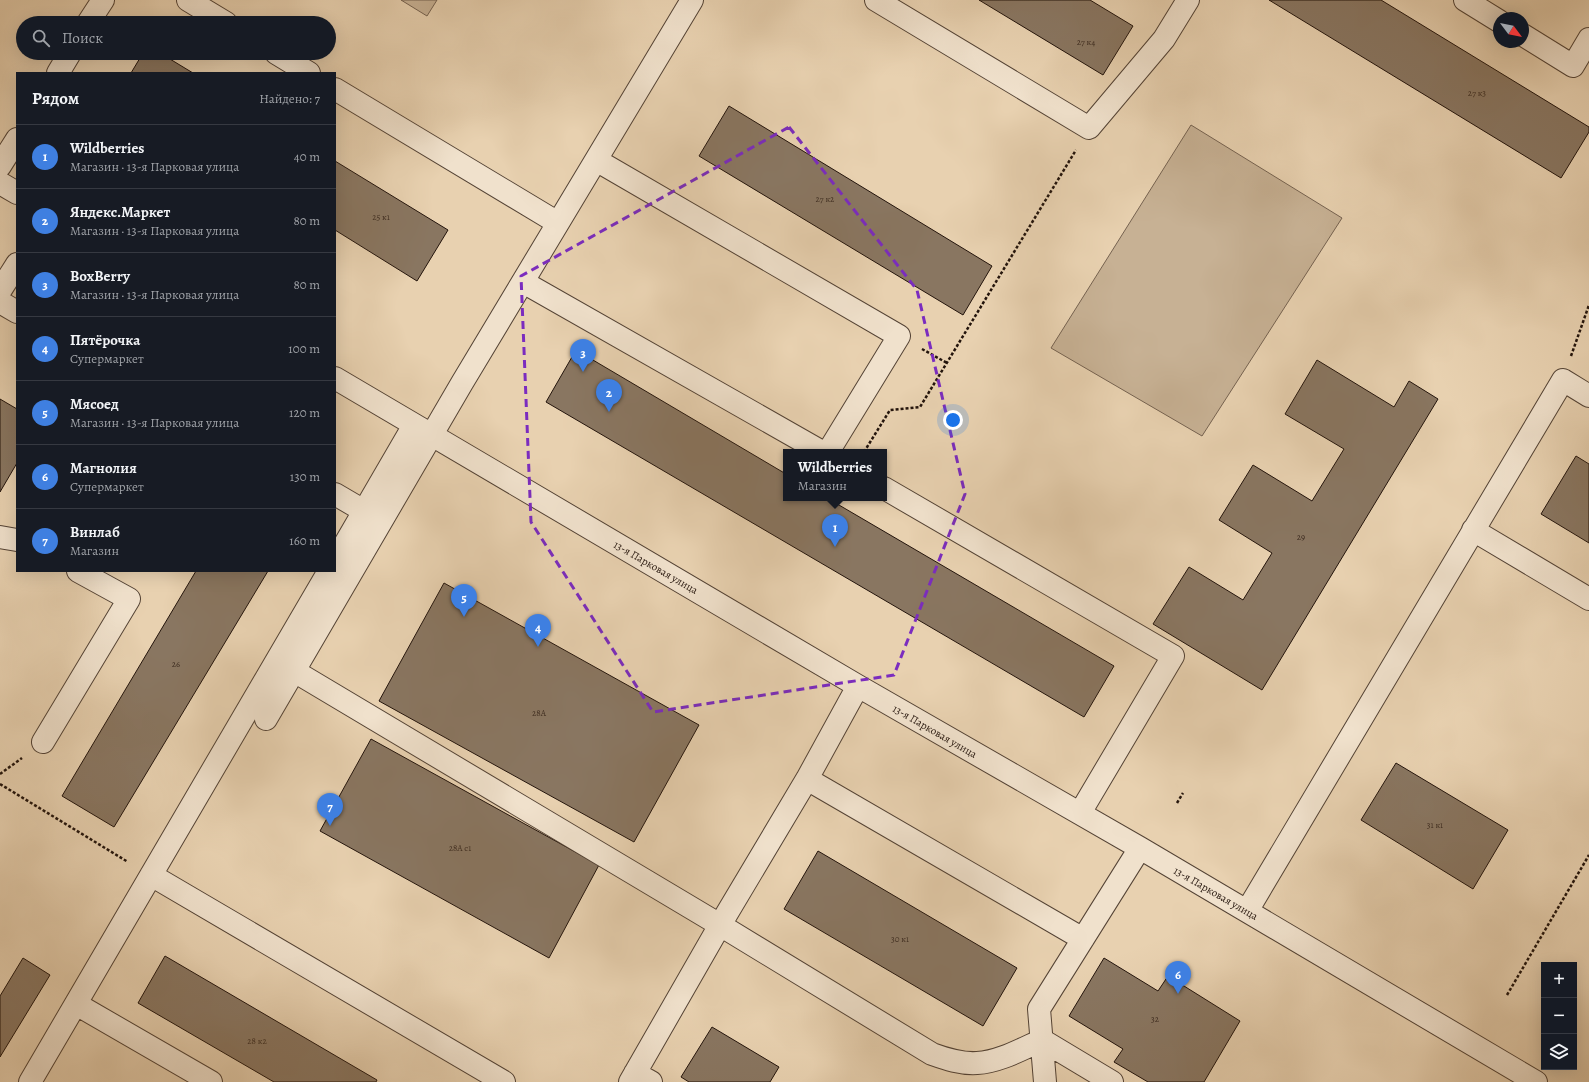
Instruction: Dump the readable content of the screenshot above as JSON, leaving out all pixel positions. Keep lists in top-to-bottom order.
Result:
{
  "streets": {
    "street": ["13-я Парковая улица"]
  },
  "house_numbers": [
    "27 к4",
    "27 к3",
    "27 к2",
    "25 к1",
    "29",
    "26",
    "28А",
    "31 к1",
    "28А с1",
    "30 к1",
    "32",
    "28 к2"
  ],
  "north": "bottom right",
  "page": {
    "search": "Поиск",
    "heading": ["Рядом", "Найдено: 7"],
    "list": [
      {
        "mark": "1",
        "name": "Wildberries",
        "note": "Магазин · 13-я Парковая улица",
        "value": "40 m"
      },
      {
        "mark": "2",
        "name": "Яндекс.Маркет",
        "note": "Магазин · 13-я Парковая улица",
        "value": "80 m"
      },
      {
        "mark": "3",
        "name": "BoxBerry",
        "note": "Магазин · 13-я Парковая улица",
        "value": "80 m"
      },
      {
        "mark": "4",
        "name": "Пятёрочка",
        "note": "Супермаркет",
        "value": "100 m"
      },
      {
        "mark": "5",
        "name": "Мясоед",
        "note": "Магазин · 13-я Парковая улица",
        "value": "120 m"
      },
      {
        "mark": "6",
        "name": "Магнолия",
        "note": "Супермаркет",
        "value": "130 m"
      },
      {
        "mark": "7",
        "name": "Винлаб",
        "note": "Магазин",
        "value": "160 m"
      }
    ],
    "pins": [
      "3",
      "2",
      "1",
      "5",
      "4",
      "7",
      "6"
    ],
    "popup": ["Wildberries", "Магазин"],
    "map_buttons": ["+", "−"]
  }
}
